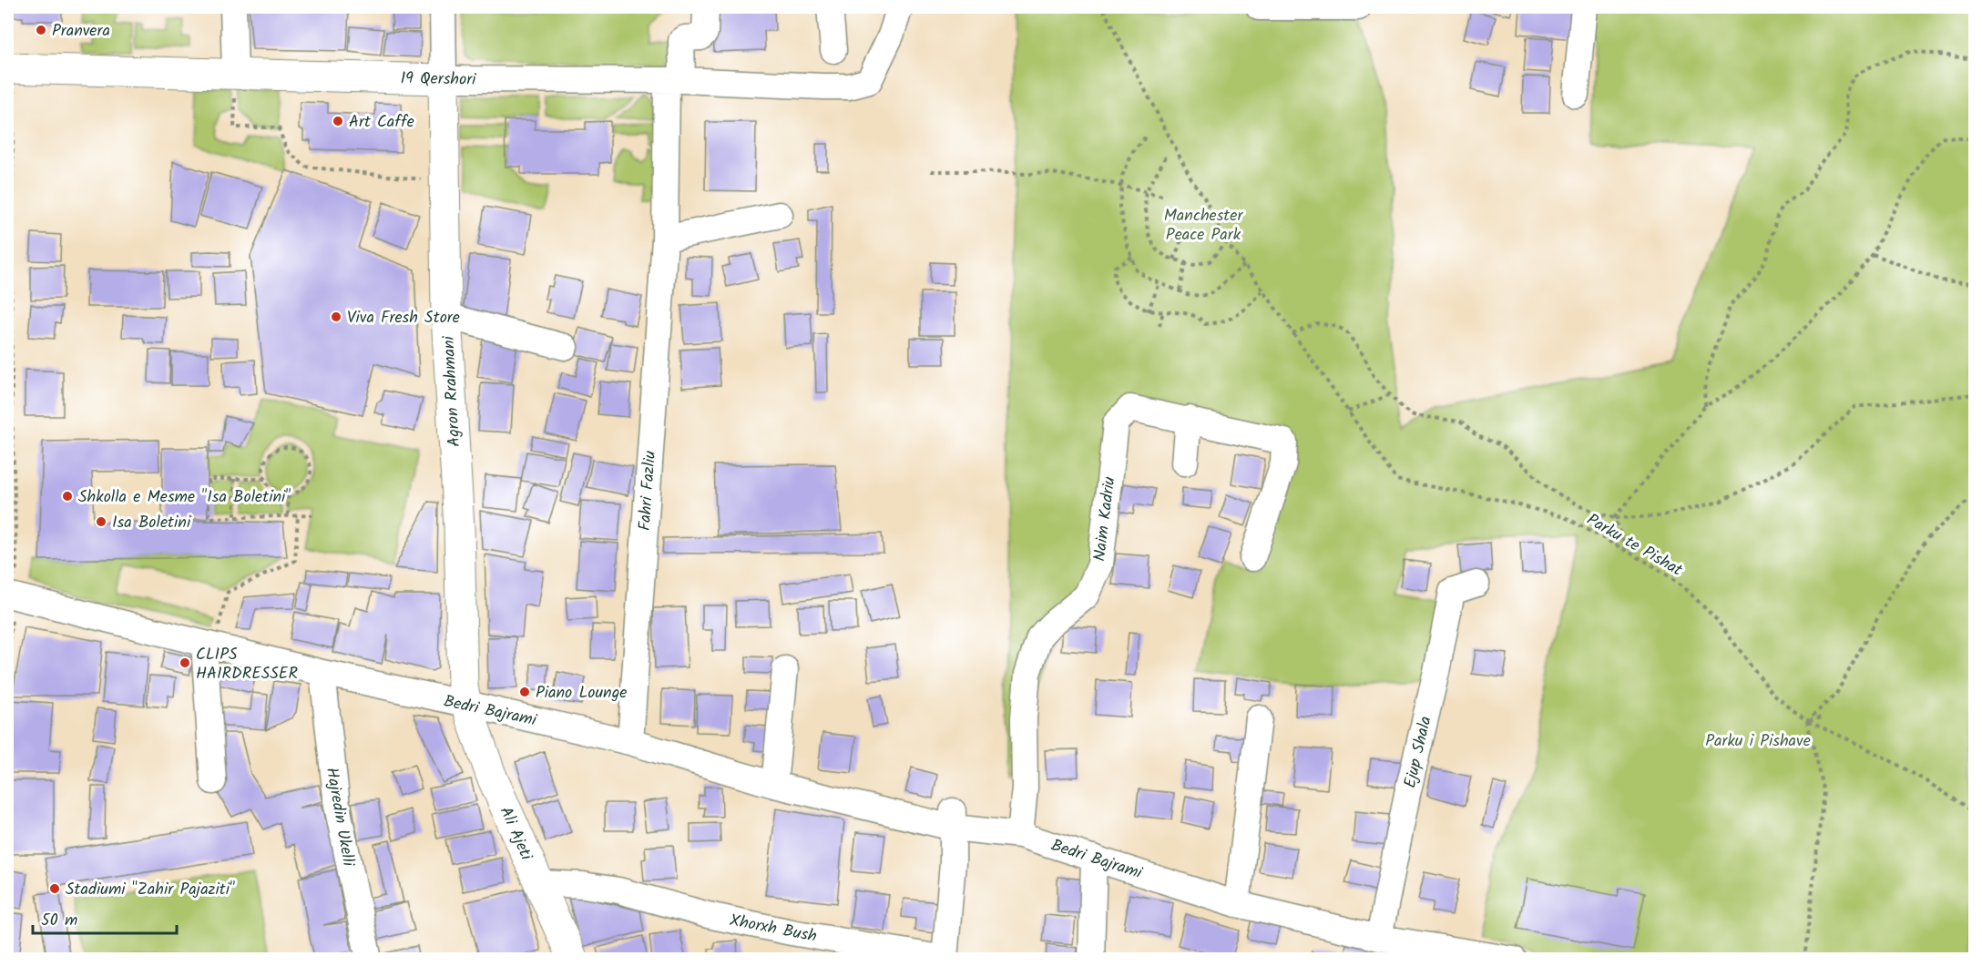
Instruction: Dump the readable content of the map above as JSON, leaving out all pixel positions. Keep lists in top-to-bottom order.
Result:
{
  "streets": {
    "main road": ["19 Qershori", "Agron Rrahmani", "Ali Ajeti"],
    "street": [
      "Fahri Fazliu",
      "Naim Kadriu",
      "Bedri Bajrami",
      "Ejup Shala",
      "Hajredin Ukelli",
      "Xhorxh Bush"
    ],
    "path": ["Parku te Pishat"]
  },
  "crossings": [
    ["19 Qershori", "Agron Rrahmani"],
    ["19 Qershori", "Fahri Fazliu"],
    ["Agron Rrahmani", "Bedri Bajrami"],
    ["Agron Rrahmani", "Ali Ajeti"],
    ["Fahri Fazliu", "Bedri Bajrami"],
    ["Naim Kadriu", "Bedri Bajrami"],
    ["Bedri Bajrami", "Ejup Shala"],
    ["Bedri Bajrami", "Hajredin Ukelli"],
    ["Bedri Bajrami", "Ali Ajeti"],
    ["Bedri Bajrami", "Xhorxh Bush"],
    ["Ali Ajeti", "Xhorxh Bush"]
  ],
  "parks": ["Manchester Peace Park", "Parku i Pishave"],
  "places": [
    "Pranvera",
    "Art Caffe",
    "Viva Fresh Store",
    "Shkolla e Mesme \"Isa Boletini\"",
    "Isa Boletini",
    "CLIPS HAIRDRESSER",
    "Piano Lounge",
    "Stadiumi \"Zahir Pajaziti\""
  ],
  "scale_bar": "50 m"
}
